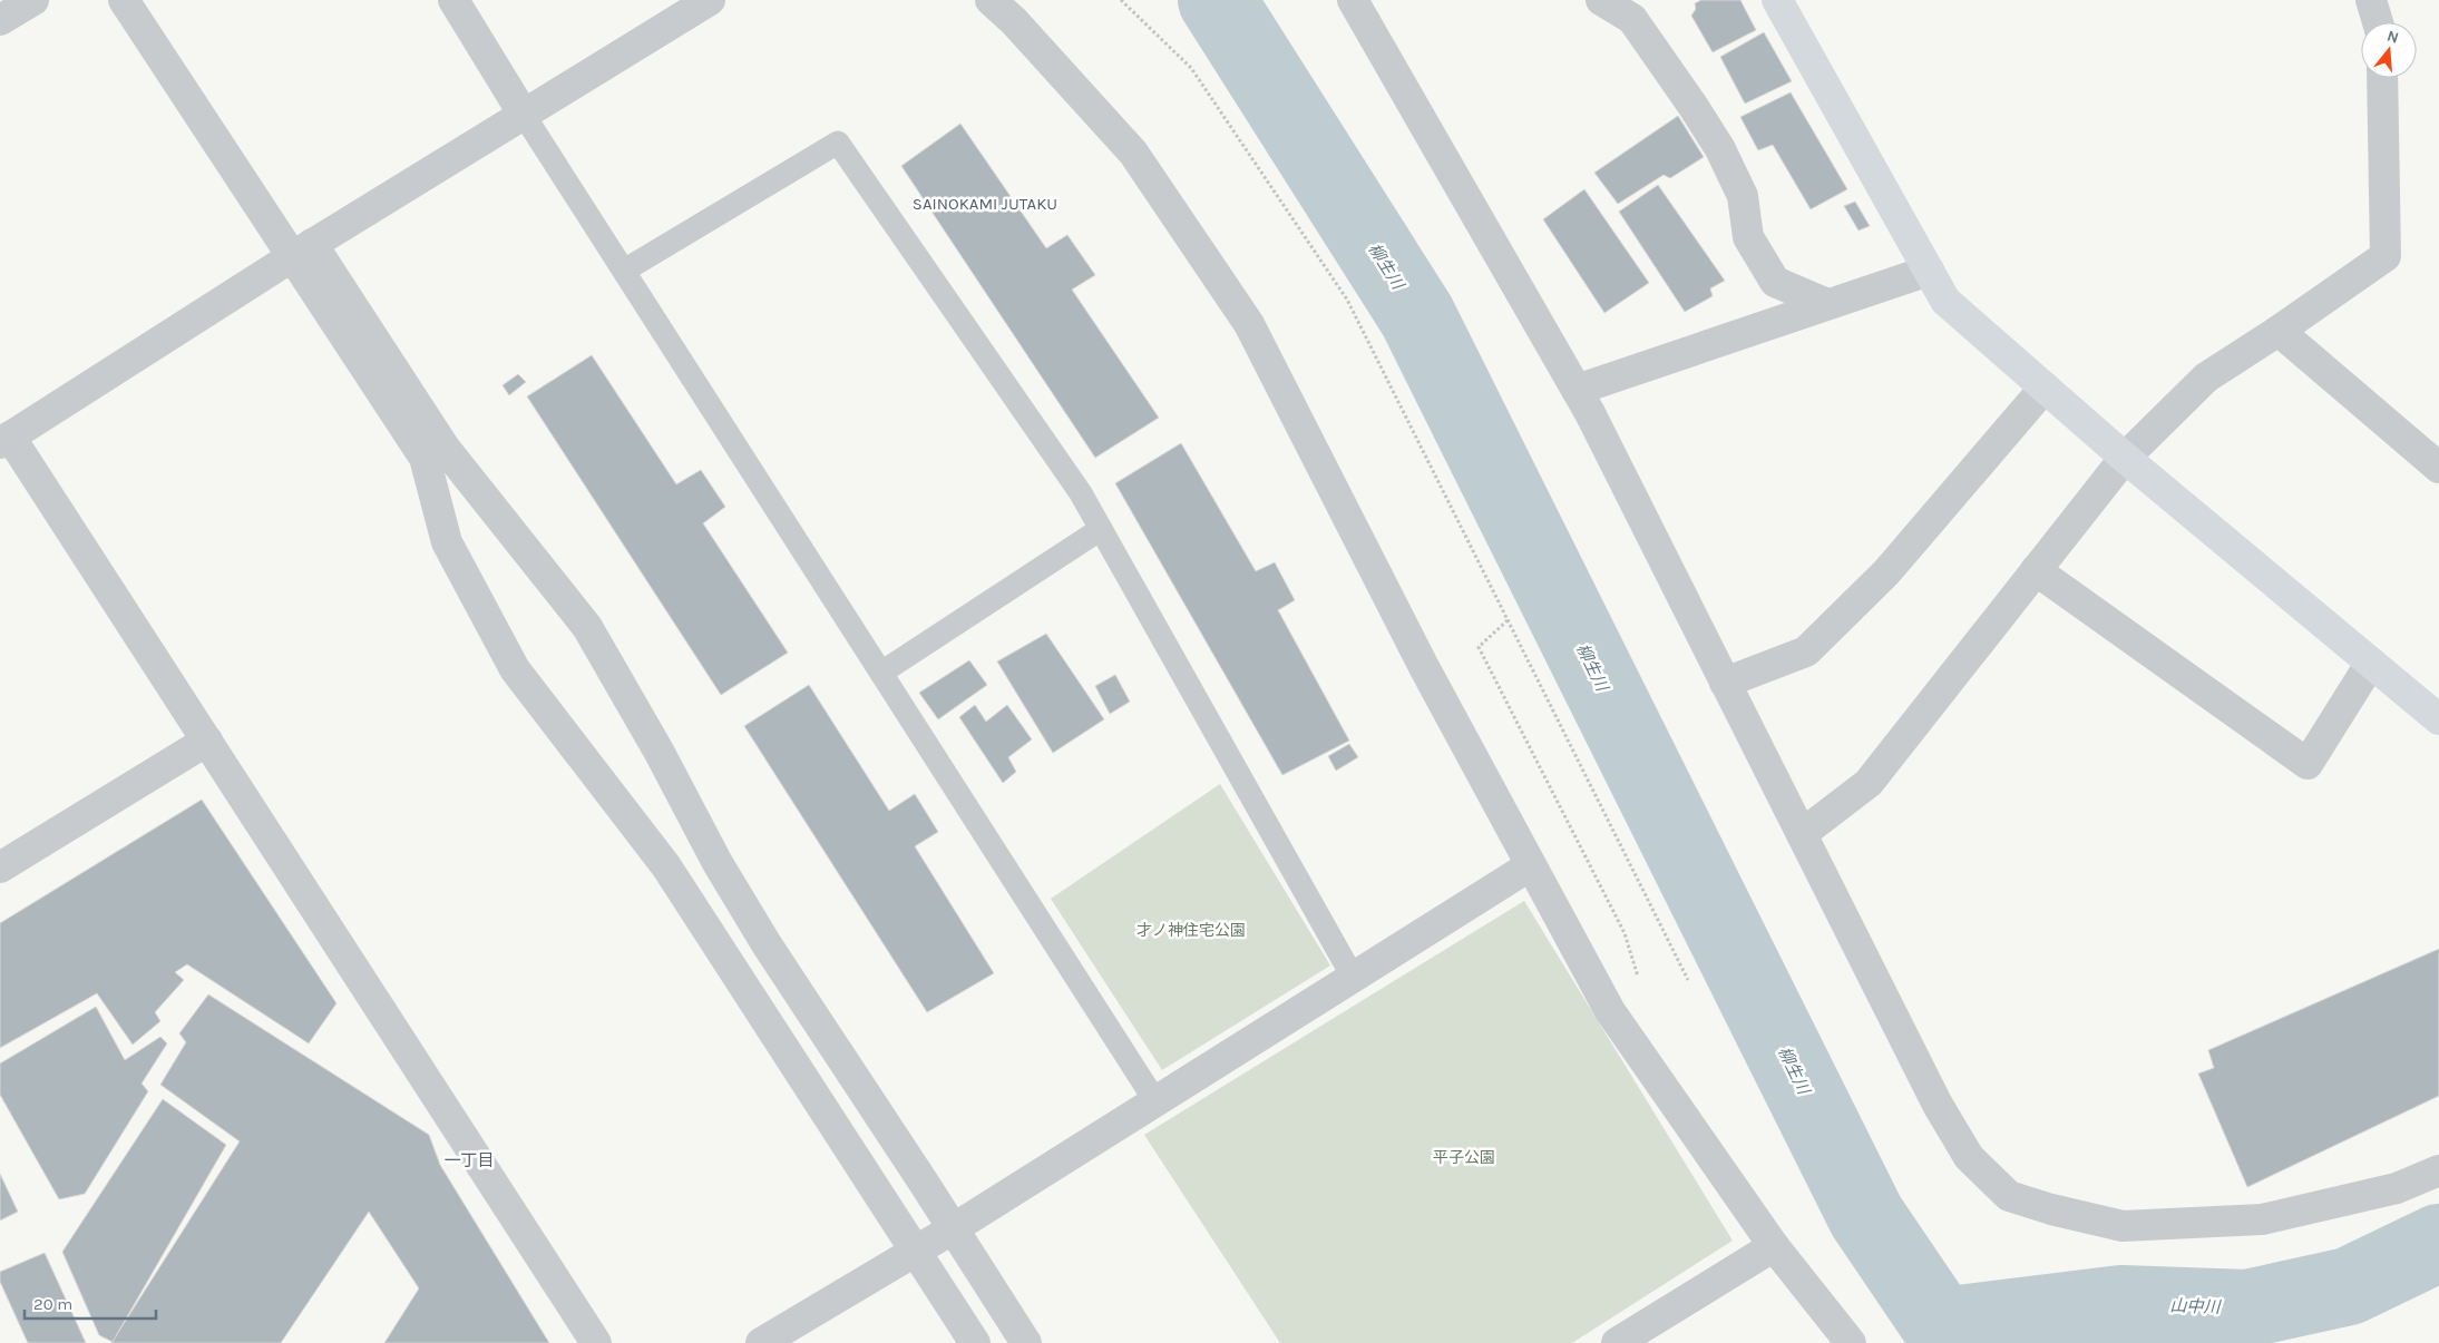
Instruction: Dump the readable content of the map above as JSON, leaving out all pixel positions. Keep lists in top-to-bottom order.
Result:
{
  "districts": ["SAINOKAMI JUTAKU", "一丁目"],
  "water": ["柳生川", "山中川"],
  "parks": ["才ノ神住宅公園", "平子公園"],
  "scale_bar": "20 m",
  "north": "top"
}
